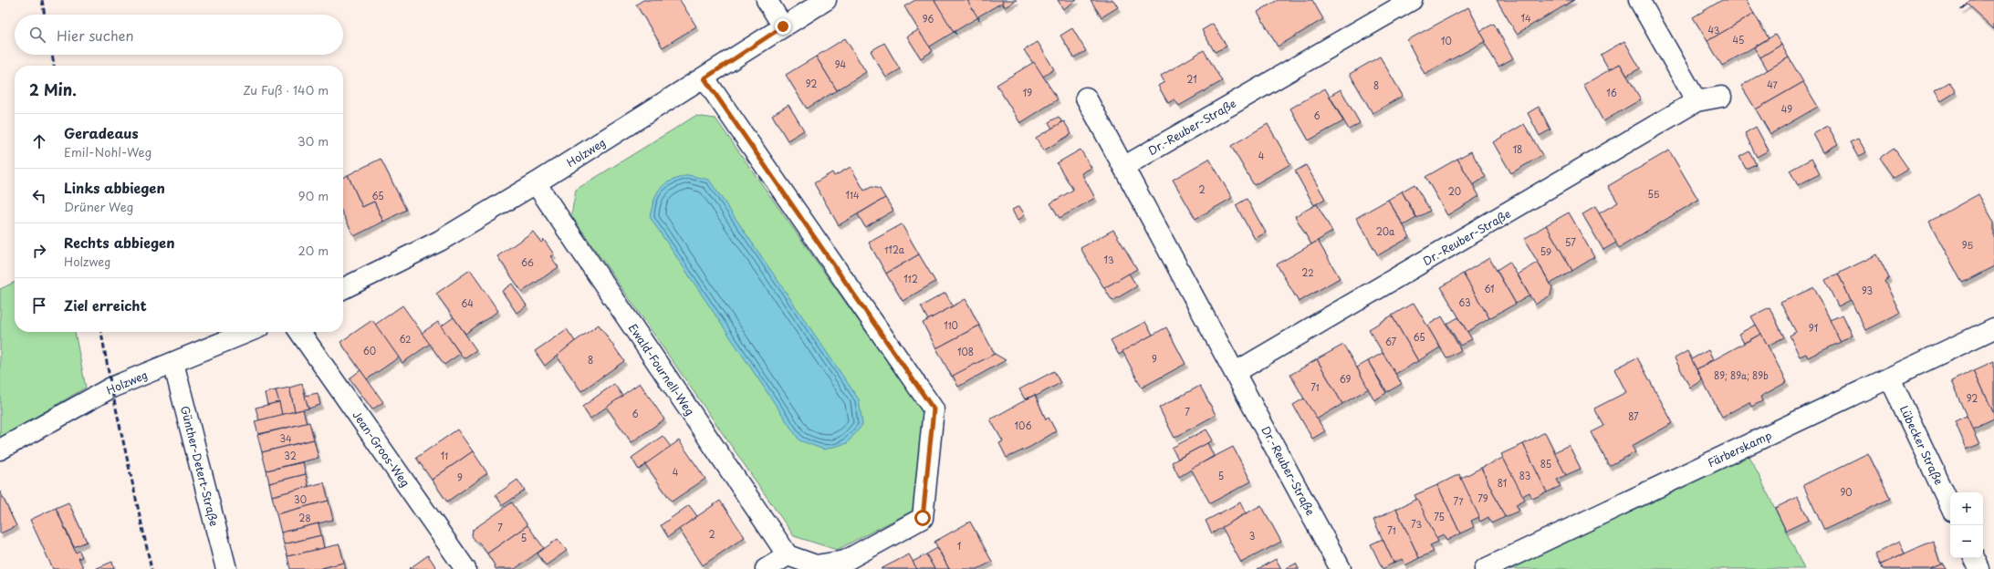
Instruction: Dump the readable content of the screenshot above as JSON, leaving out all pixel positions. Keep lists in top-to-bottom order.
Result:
{
  "streets": {
    "street": [
      "Dr.-Reuber-Straße",
      "Holzweg",
      "Ewald-Fournell-Weg",
      "Lübecker Straße",
      "Jean-Groos-Weg",
      "Färberskamp",
      "Günther-Detert-Straße"
    ]
  },
  "crossings": [
    ["Holzweg", "Ewald-Fournell-Weg"],
    ["Holzweg", "Günther-Detert-Straße"],
    ["Lübecker Straße", "Färberskamp"]
  ],
  "house_numbers": [
    "14",
    "96",
    "43",
    "45",
    "10",
    "94",
    "21",
    "92",
    "47",
    "8",
    "19",
    "16",
    "49",
    "6",
    "18",
    "4",
    "2",
    "20",
    "55",
    "114",
    "65",
    "20a",
    "57",
    "95",
    "112a",
    "59",
    "13",
    "66",
    "22",
    "112",
    "61",
    "93",
    "63",
    "64",
    "110",
    "91",
    "65",
    "62",
    "67",
    "60",
    "108",
    "9",
    "8",
    "89; 89a; 89b",
    "69",
    "71",
    "92",
    "7",
    "6",
    "87",
    "106",
    "34",
    "32",
    "11",
    "85",
    "4",
    "5",
    "83",
    "9",
    "81",
    "90",
    "79",
    "30",
    "77",
    "75",
    "28",
    "73",
    "7",
    "71",
    "2",
    "3",
    "5",
    "1"
  ],
  "page": {
    "search": "Hier suchen",
    "heading": ["2 Min.", "Zu Fuß · 140 m"],
    "list": [
      ["Geradeaus", "Emil-Nohl-Weg", "30 m"],
      ["Links abbiegen", "Drüner Weg", "90 m"],
      ["Rechts abbiegen", "Holzweg", "20 m"],
      "Ziel erreicht"
    ],
    "map_buttons": ["+", "−"]
  }
}
